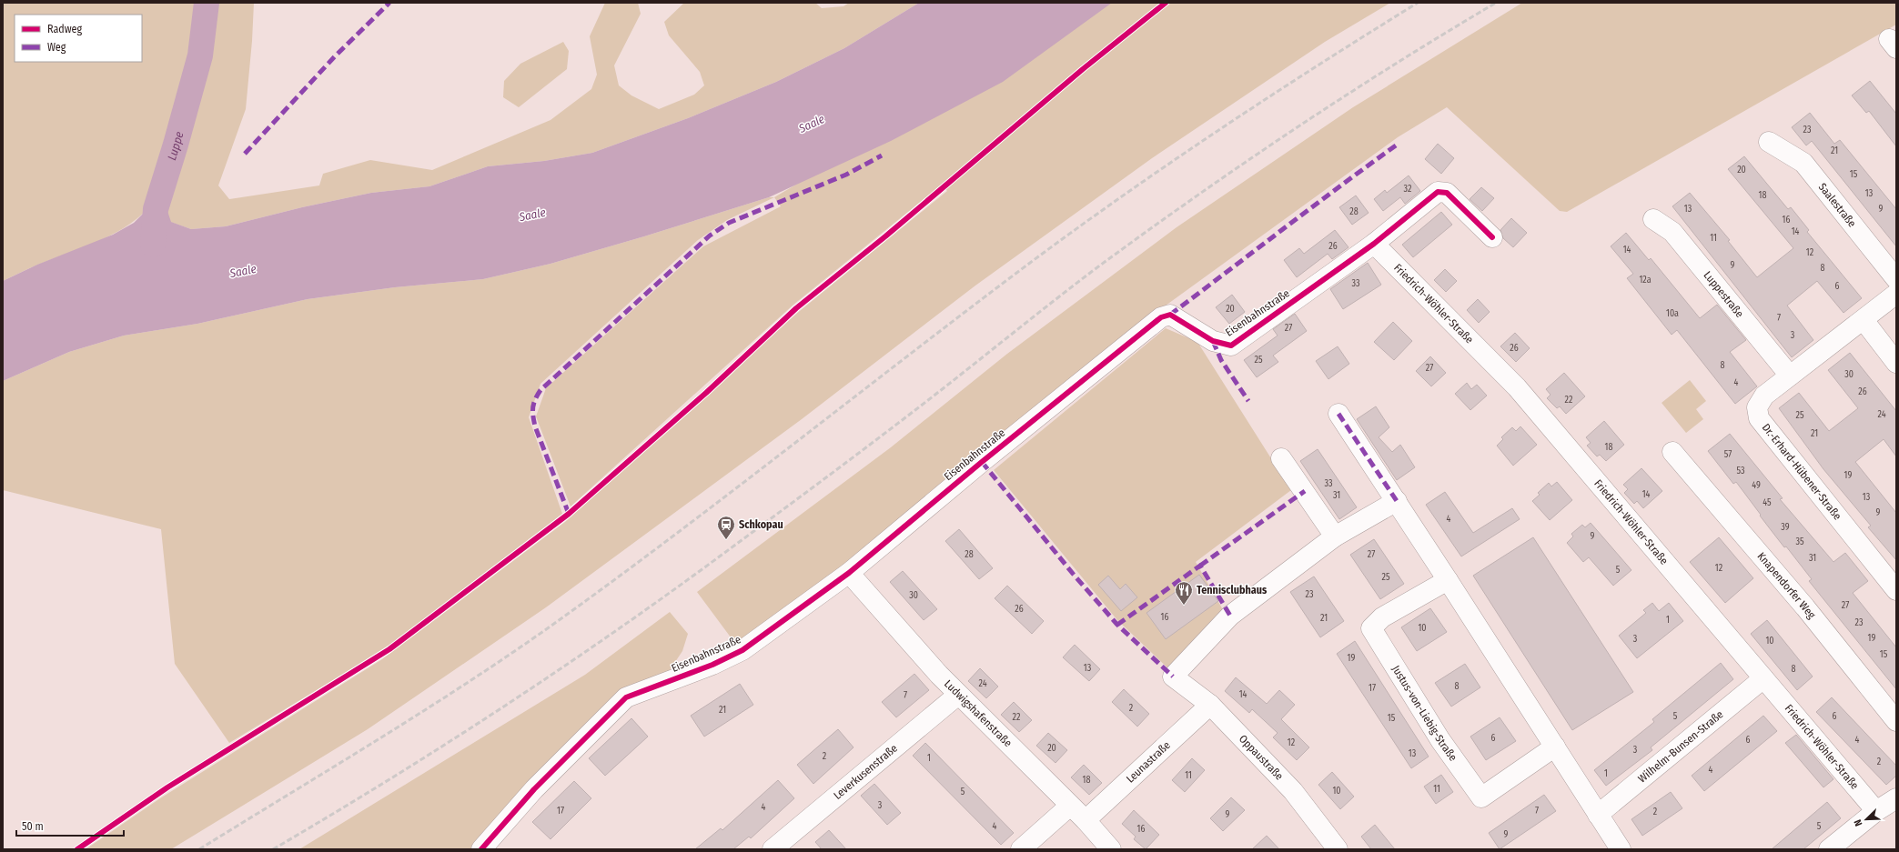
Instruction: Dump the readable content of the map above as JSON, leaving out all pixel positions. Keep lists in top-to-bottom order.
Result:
{
  "streets": {
    "street": [
      "Saalestraße",
      "Luppestraße",
      "Friedrich-Wöhler-Straße",
      "Eisenbahnstraße",
      "Dr.-Erhard-Hübener-Straße",
      "Knapendorfer Weg",
      "Justus-von-Liebig-Straße",
      "Ludwigshafenstraße",
      "Wilhelm-Bunsen-Straße",
      "Oppaustraße",
      "Leunastraße",
      "Leverkusenstraße"
    ]
  },
  "crossings": [
    ["Luppestraße", "Dr.-Erhard-Hübener-Straße"],
    ["Friedrich-Wöhler-Straße", "Eisenbahnstraße"],
    ["Friedrich-Wöhler-Straße", "Wilhelm-Bunsen-Straße"],
    ["Eisenbahnstraße", "Ludwigshafenstraße"],
    ["Ludwigshafenstraße", "Leunastraße"],
    ["Ludwigshafenstraße", "Leverkusenstraße"],
    ["Oppaustraße", "Leunastraße"]
  ],
  "water": ["Saale", "Luppe"],
  "places": {
    "station": ["Schkopau"],
    "restaurant": ["Tennisclubhaus"]
  },
  "house_numbers": [
    "23",
    "21",
    "20",
    "15",
    "32",
    "13",
    "18",
    "13",
    "9",
    "28",
    "16",
    "14",
    "11",
    "26",
    "14",
    "12",
    "9",
    "8",
    "12a",
    "33",
    "6",
    "20",
    "10a",
    "7",
    "27",
    "3",
    "26",
    "25",
    "8",
    "27",
    "30",
    "4",
    "26",
    "22",
    "24",
    "25",
    "21",
    "18",
    "57",
    "53",
    "19",
    "33",
    "49",
    "14",
    "31",
    "13",
    "45",
    "9",
    "4",
    "39",
    "9",
    "35",
    "28",
    "27",
    "31",
    "12",
    "5",
    "25",
    "23",
    "30",
    "27",
    "26",
    "16",
    "21",
    "1",
    "23",
    "10",
    "19",
    "3",
    "10",
    "15",
    "19",
    "13",
    "8",
    "24",
    "8",
    "17",
    "14",
    "7",
    "2",
    "21",
    "5",
    "6",
    "22",
    "15",
    "6",
    "6",
    "4",
    "12",
    "20",
    "3",
    "13",
    "2",
    "1",
    "2",
    "4",
    "1",
    "11",
    "18",
    "11",
    "10",
    "5",
    "3",
    "4",
    "17",
    "7",
    "2",
    "9",
    "4",
    "5",
    "16",
    "9"
  ],
  "legend": ["Radweg", "Weg"],
  "scale_bar": "50 m",
  "north": "bottom left"
}
